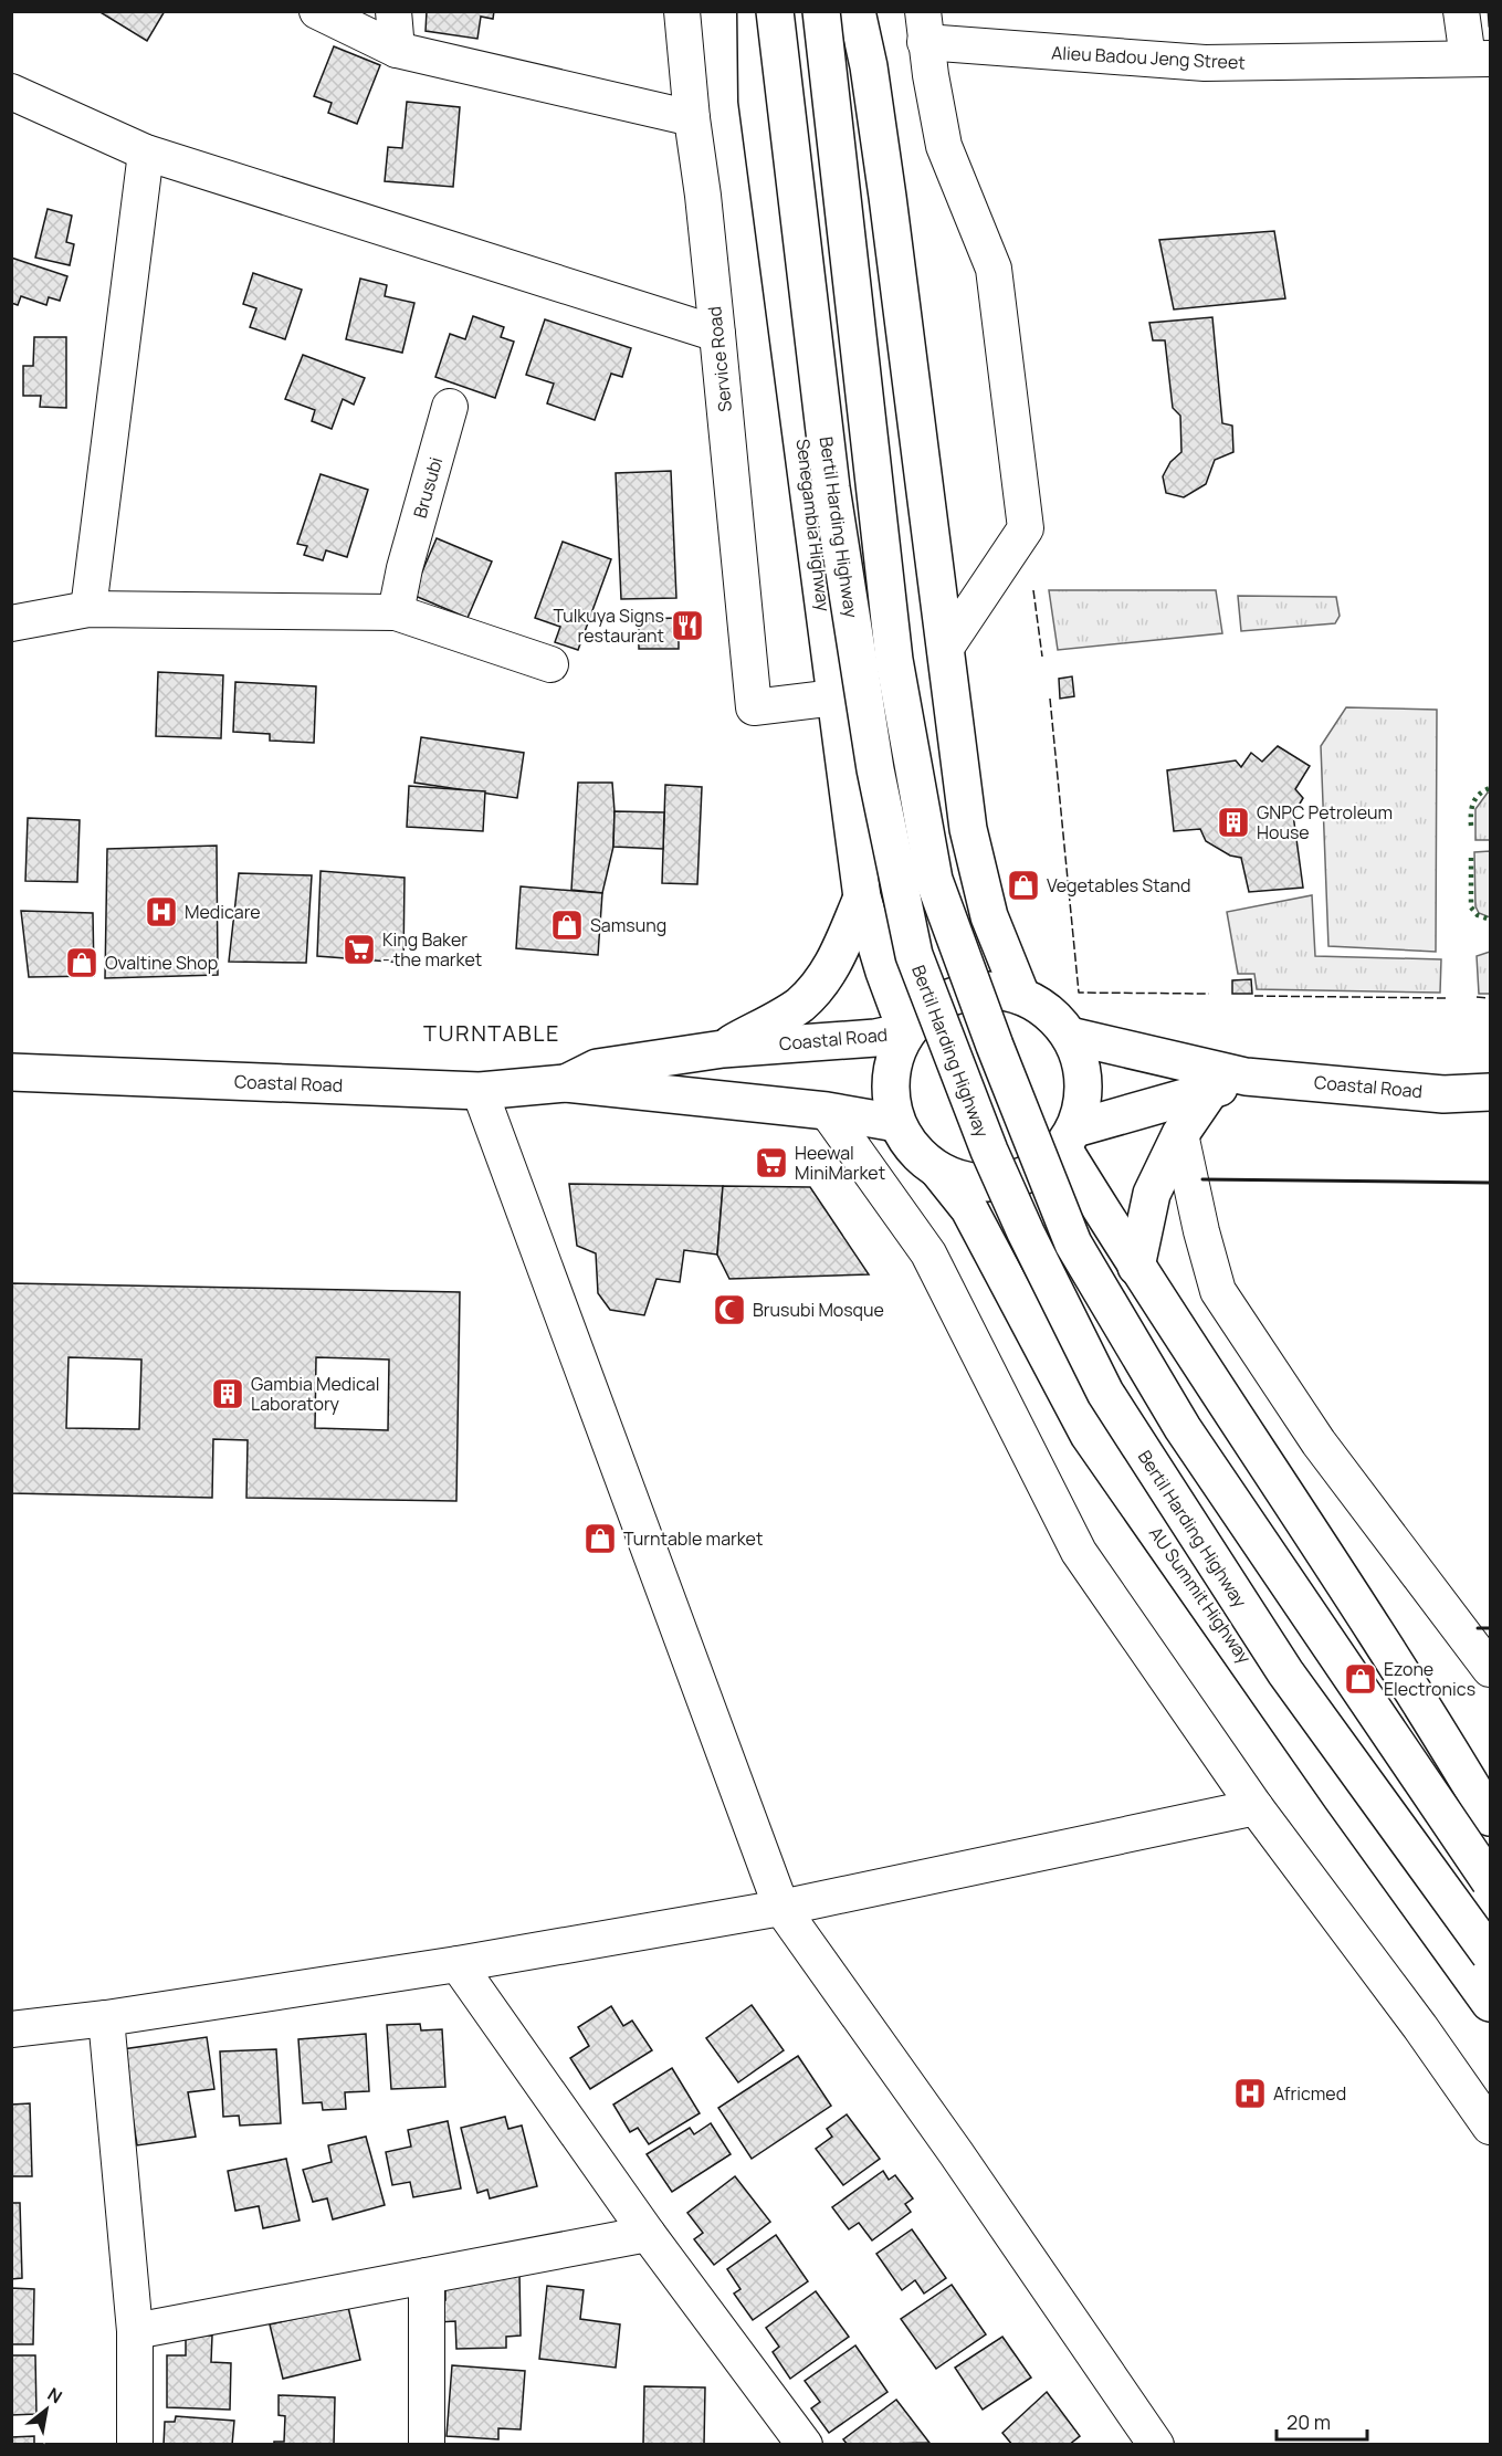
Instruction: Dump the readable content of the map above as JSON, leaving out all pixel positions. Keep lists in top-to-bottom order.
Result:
{
  "streets": {
    "main road": [
      "Senegambia Highway",
      "Bertil Harding Highway",
      "Coastal Road",
      "AU Summit Highway"
    ],
    "street": ["Alieu Badou Jeng Street", "Service Road", "Brusubi"]
  },
  "crossings": [
    ["Service Road", "Senegambia Highway"],
    ["Senegambia Highway", "Coastal Road"],
    ["Senegambia Highway", "AU Summit Highway"],
    ["Coastal Road", "AU Summit Highway"]
  ],
  "districts": ["TURNTABLE"],
  "places": {
    "restaurant": ["Tulkuya Signs restaurant"],
    "building": ["GNPC Petroleum House", "Gambia Medical Laboratory"],
    "shop": [
      "Vegetables Stand",
      "Samsung",
      "Ovaltine Shop",
      "Turntable market",
      "Ezone Electronics"
    ],
    "hospital": ["Medicare", "Africmed"],
    "supermarket": ["King Baker - the market", "Heewal MiniMarket"],
    "mosque": ["Brusubi Mosque"]
  },
  "scale_bar": "20 m",
  "north": "top right"
}
